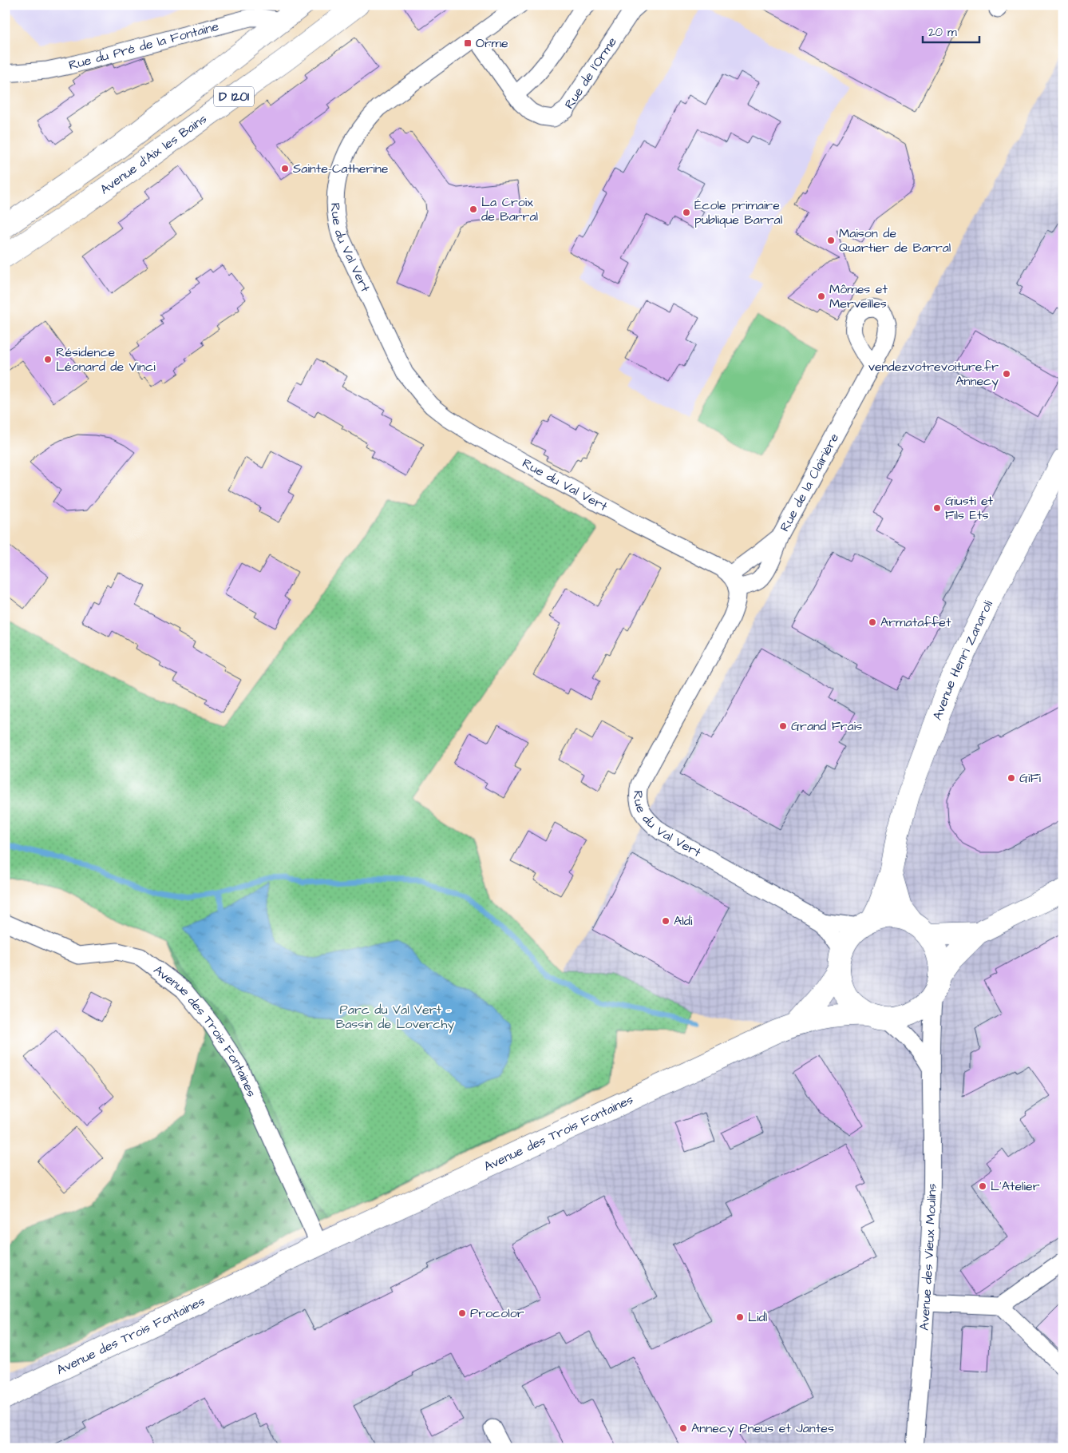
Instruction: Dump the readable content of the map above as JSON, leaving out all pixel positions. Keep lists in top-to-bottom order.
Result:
{
  "streets": {
    "street": [
      "Rue du Pré de la Fontaine",
      "Rue de l'Orme",
      "D 1201",
      "Avenue d'Aix les Bains",
      "Rue du Val Vert",
      "Rue de la Clairière",
      "Avenue Henri Zanaroli",
      "Avenue des Trois Fontaines",
      "Avenue des Vieux Moulins"
    ]
  },
  "crossings": [
    ["Rue du Pré de la Fontaine", "Avenue d'Aix les Bains"],
    ["Rue de l'Orme", "Rue du Val Vert"],
    ["Rue du Val Vert", "Rue de la Clairière"],
    ["Rue du Val Vert", "Avenue Henri Zanaroli"],
    ["Rue du Val Vert", "Avenue des Trois Fontaines"],
    ["Rue du Val Vert", "Avenue des Vieux Moulins"],
    ["Avenue Henri Zanaroli", "Avenue des Trois Fontaines"],
    ["Avenue Henri Zanaroli", "Avenue des Vieux Moulins"],
    ["Avenue des Trois Fontaines", "Avenue des Vieux Moulins"]
  ],
  "parks": ["Parc du Val Vert - Bassin de Loverchy"],
  "places": {
    "transit": ["Orme"],
    "other": [
      "Sainte-Catherine",
      "La Croix de Barral",
      "École primaire publique Barral",
      "Maison de Quartier de Barral",
      "Mômes et Merveilles",
      "Résidence Léonard de Vinci",
      "vendezvotrevoiture.fr Annecy",
      "Giusti et Fils Ets",
      "Armataffet",
      "Grand Frais",
      "GiFi",
      "Aldi",
      "L'Atelier",
      "Procolor",
      "Lidl",
      "Annecy Pneus et Jantes"
    ]
  },
  "scale_bar": "20 m"
}
